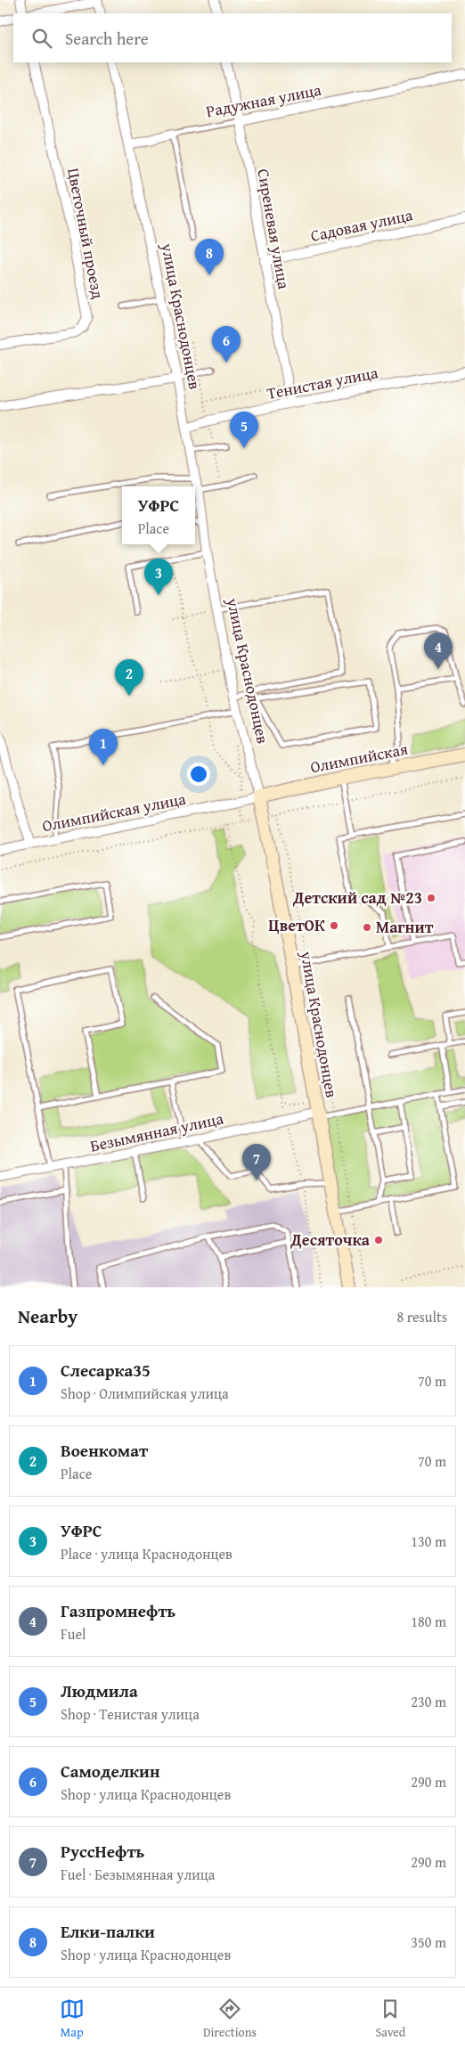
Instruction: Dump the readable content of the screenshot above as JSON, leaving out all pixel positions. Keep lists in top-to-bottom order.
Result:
{
  "streets": {
    "main road": ["улица Краснодонцев", "Олимпийская"],
    "street": [
      "Радужная улица",
      "Садовая улица",
      "Сиреневая улица",
      "Цветочный проезд",
      "Тенистая улица",
      "Олимпийская улица",
      "Безымянная улица"
    ]
  },
  "crossings": [
    ["Радужная улица", "Сиреневая улица"],
    ["Садовая улица", "Сиреневая улица"],
    ["Сиреневая улица", "Тенистая улица"],
    ["улица Краснодонцев", "Тенистая улица"],
    ["улица Краснодонцев", "Олимпийская"],
    ["улица Краснодонцев", "Олимпийская улица"],
    ["улица Краснодонцев", "Безымянная улица"],
    ["Олимпийская", "Олимпийская улица"]
  ],
  "places": [
    "Детский сад №23",
    "ЦветОК",
    "Магнит",
    "Десяточка"
  ],
  "page": {
    "search": "Search here",
    "pins": [
      "8",
      "6",
      "5",
      "3",
      "4",
      "2",
      "1",
      "7"
    ],
    "popup": ["УФРС", "Place"],
    "heading": ["Nearby", "8 results"],
    "list": [
      {
        "mark": "1",
        "name": "Слесарка35",
        "note": "Shop · Олимпийская улица",
        "value": "70 m"
      },
      {
        "mark": "2",
        "name": "Военкомат",
        "note": "Place",
        "value": "70 m"
      },
      {
        "mark": "3",
        "name": "УФРС",
        "note": "Place · улица Краснодонцев",
        "value": "130 m"
      },
      {
        "mark": "4",
        "name": "Газпромнефть",
        "note": "Fuel",
        "value": "180 m"
      },
      {
        "mark": "5",
        "name": "Людмила",
        "note": "Shop · Тенистая улица",
        "value": "230 m"
      },
      {
        "mark": "6",
        "name": "Самоделкин",
        "note": "Shop · улица Краснодонцев",
        "value": "290 m"
      },
      {
        "mark": "7",
        "name": "РуссНефть",
        "note": "Fuel · Безымянная улица",
        "value": "290 m"
      },
      {
        "mark": "8",
        "name": "Елки-палки",
        "note": "Shop · улица Краснодонцев",
        "value": "350 m"
      }
    ],
    "nav": ["Map", "Directions", "Saved"]
  }
}
